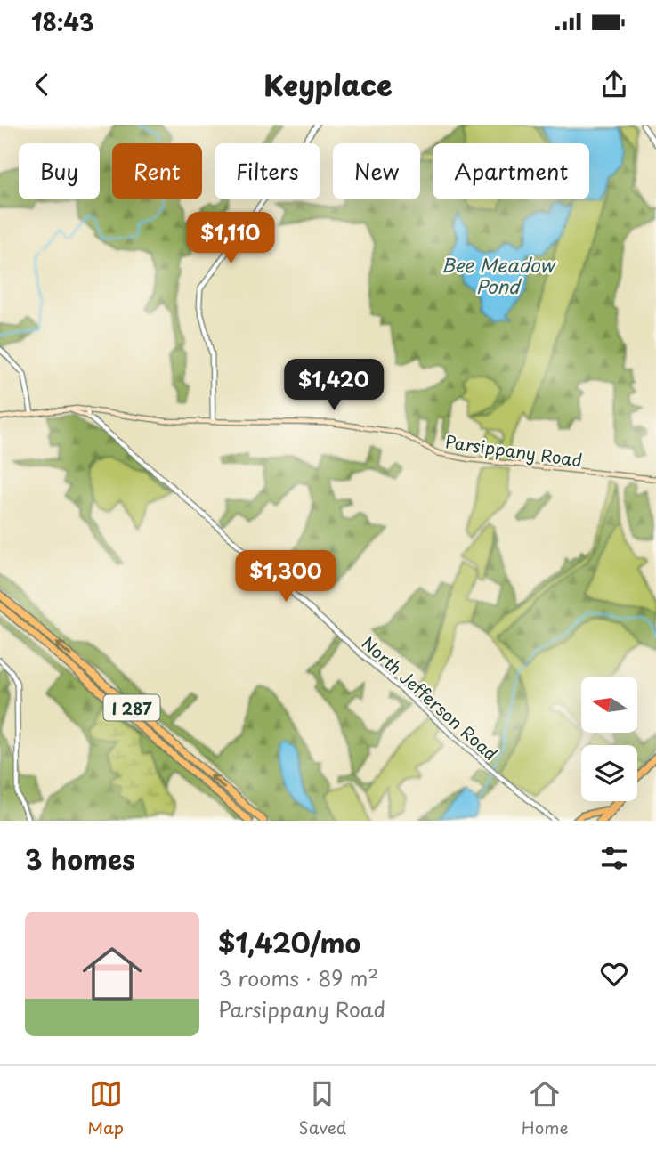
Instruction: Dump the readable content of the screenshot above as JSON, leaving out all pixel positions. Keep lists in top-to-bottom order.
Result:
{
  "streets": {
    "highway": ["I 287"],
    "main road": ["Parsippany Road"],
    "street": ["North Jefferson Road"]
  },
  "water": ["Bee Meadow Pond"],
  "north": "left",
  "page": {
    "status": "18:43",
    "header": "Keyplace",
    "chip": [
      "Buy",
      "Rent",
      "Filters",
      "New",
      "Apartment"
    ],
    "price": ["$1,110", "$1,420", "$1,300"],
    "heading": "3 homes",
    "list": [
      {
        "name": "$1,420/mo",
        "note": "3 rooms · 89 m² · Parsippany Road"
      }
    ],
    "tabs": ["Map", "Saved", "Home"]
  }
}
